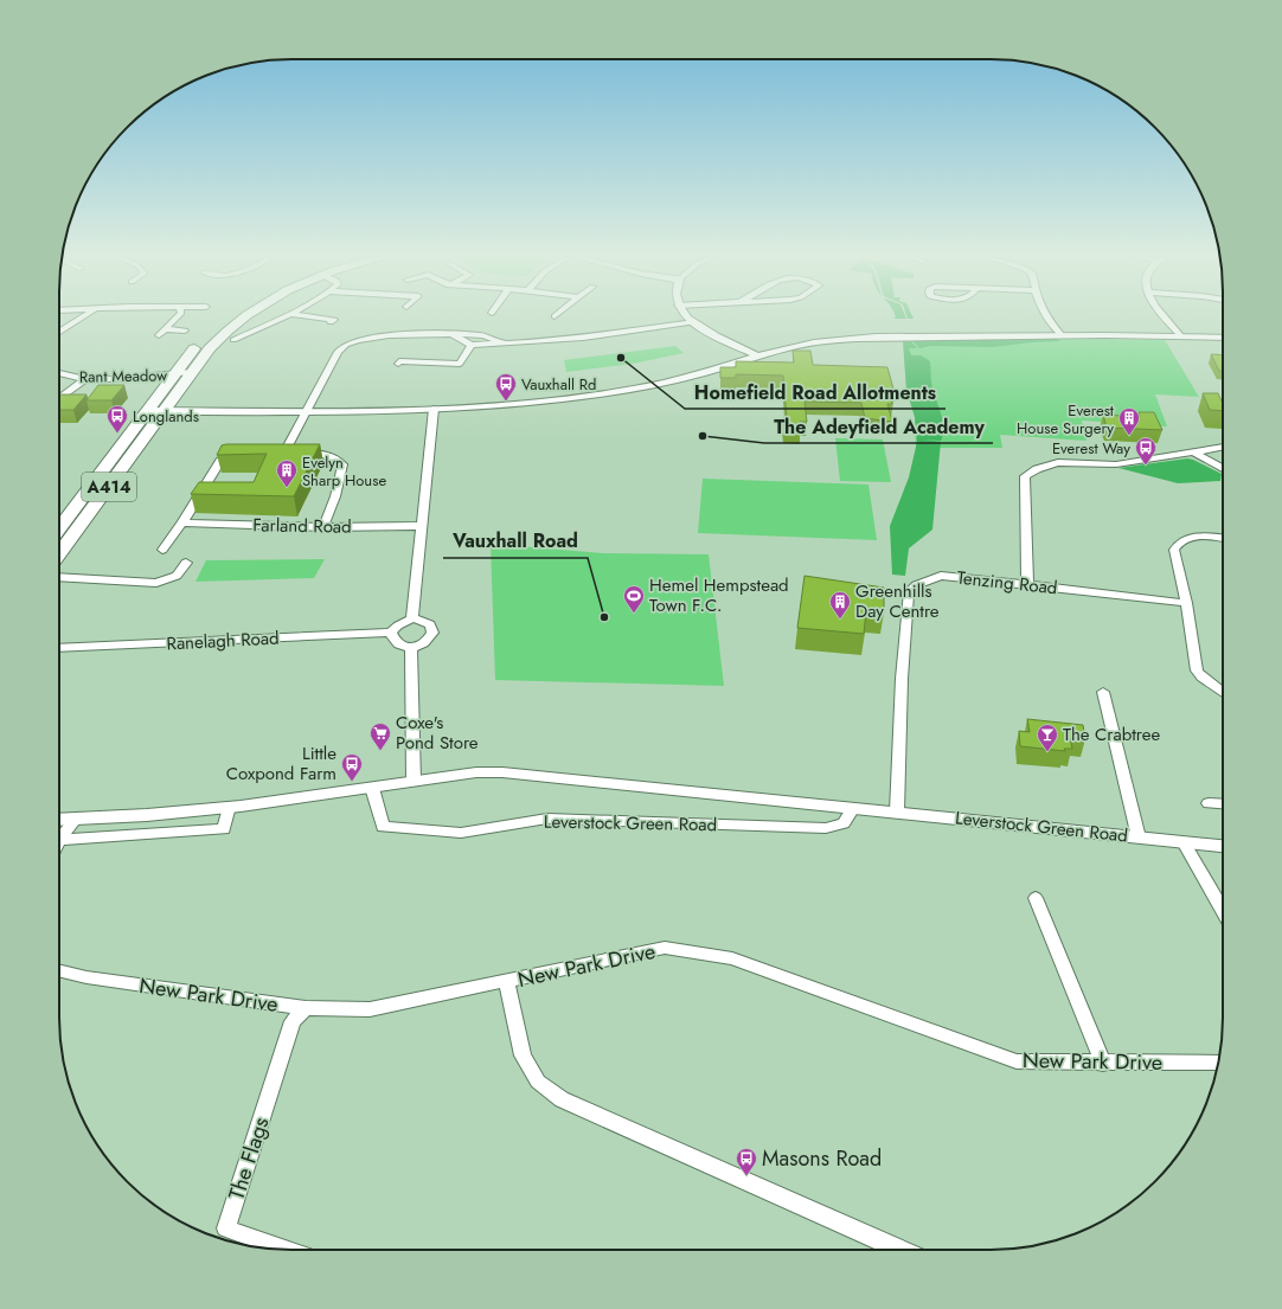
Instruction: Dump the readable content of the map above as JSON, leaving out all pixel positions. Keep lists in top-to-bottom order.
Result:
{
  "streets": {
    "main road": ["A414"],
    "street": [
      "Rant Meadow",
      "Farland Road",
      "Tenzing Road",
      "Ranelagh Road",
      "Leverstock Green Road",
      "New Park Drive",
      "The Flags"
    ]
  },
  "crossings": [
    ["Rant Meadow", "A414"],
    ["Tenzing Road", "Leverstock Green Road"],
    ["New Park Drive", "The Flags"]
  ],
  "places": {
    "other": ["Homefield Road Allotments", "The Adeyfield Academy", "Vauxhall Road"],
    "bus stop": [
      "Vauxhall Rd",
      "Longlands",
      "Everest Way",
      "Little Coxpond Farm",
      "Masons Road"
    ],
    "building": ["Everest House Surgery", "Evelyn Sharp House", "Greenhills Day Centre"],
    "sports": ["Hemel Hempstead Town F.C."],
    "supermarket": ["Coxe's Pond Store"],
    "bar": ["The Crabtree"]
  }
}
